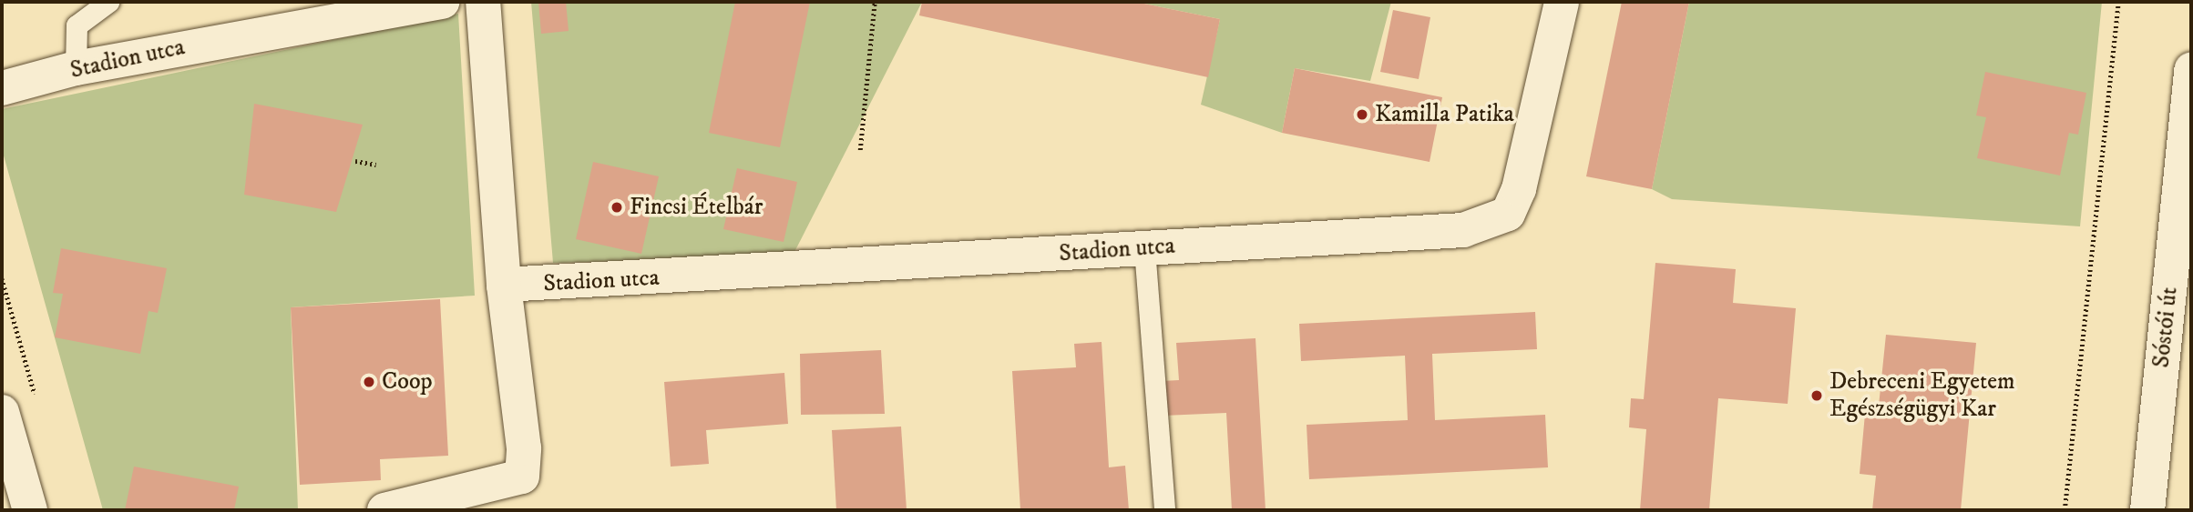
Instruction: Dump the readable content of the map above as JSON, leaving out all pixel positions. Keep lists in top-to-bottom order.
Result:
{
  "streets": {
    "street": ["Stadion utca", "Sóstói út"]
  },
  "places": [
    "Kamilla Patika",
    "Fincsi Ételbár",
    "Coop",
    "Debreceni Egyetem Egészségügyi Kar"
  ]
}
